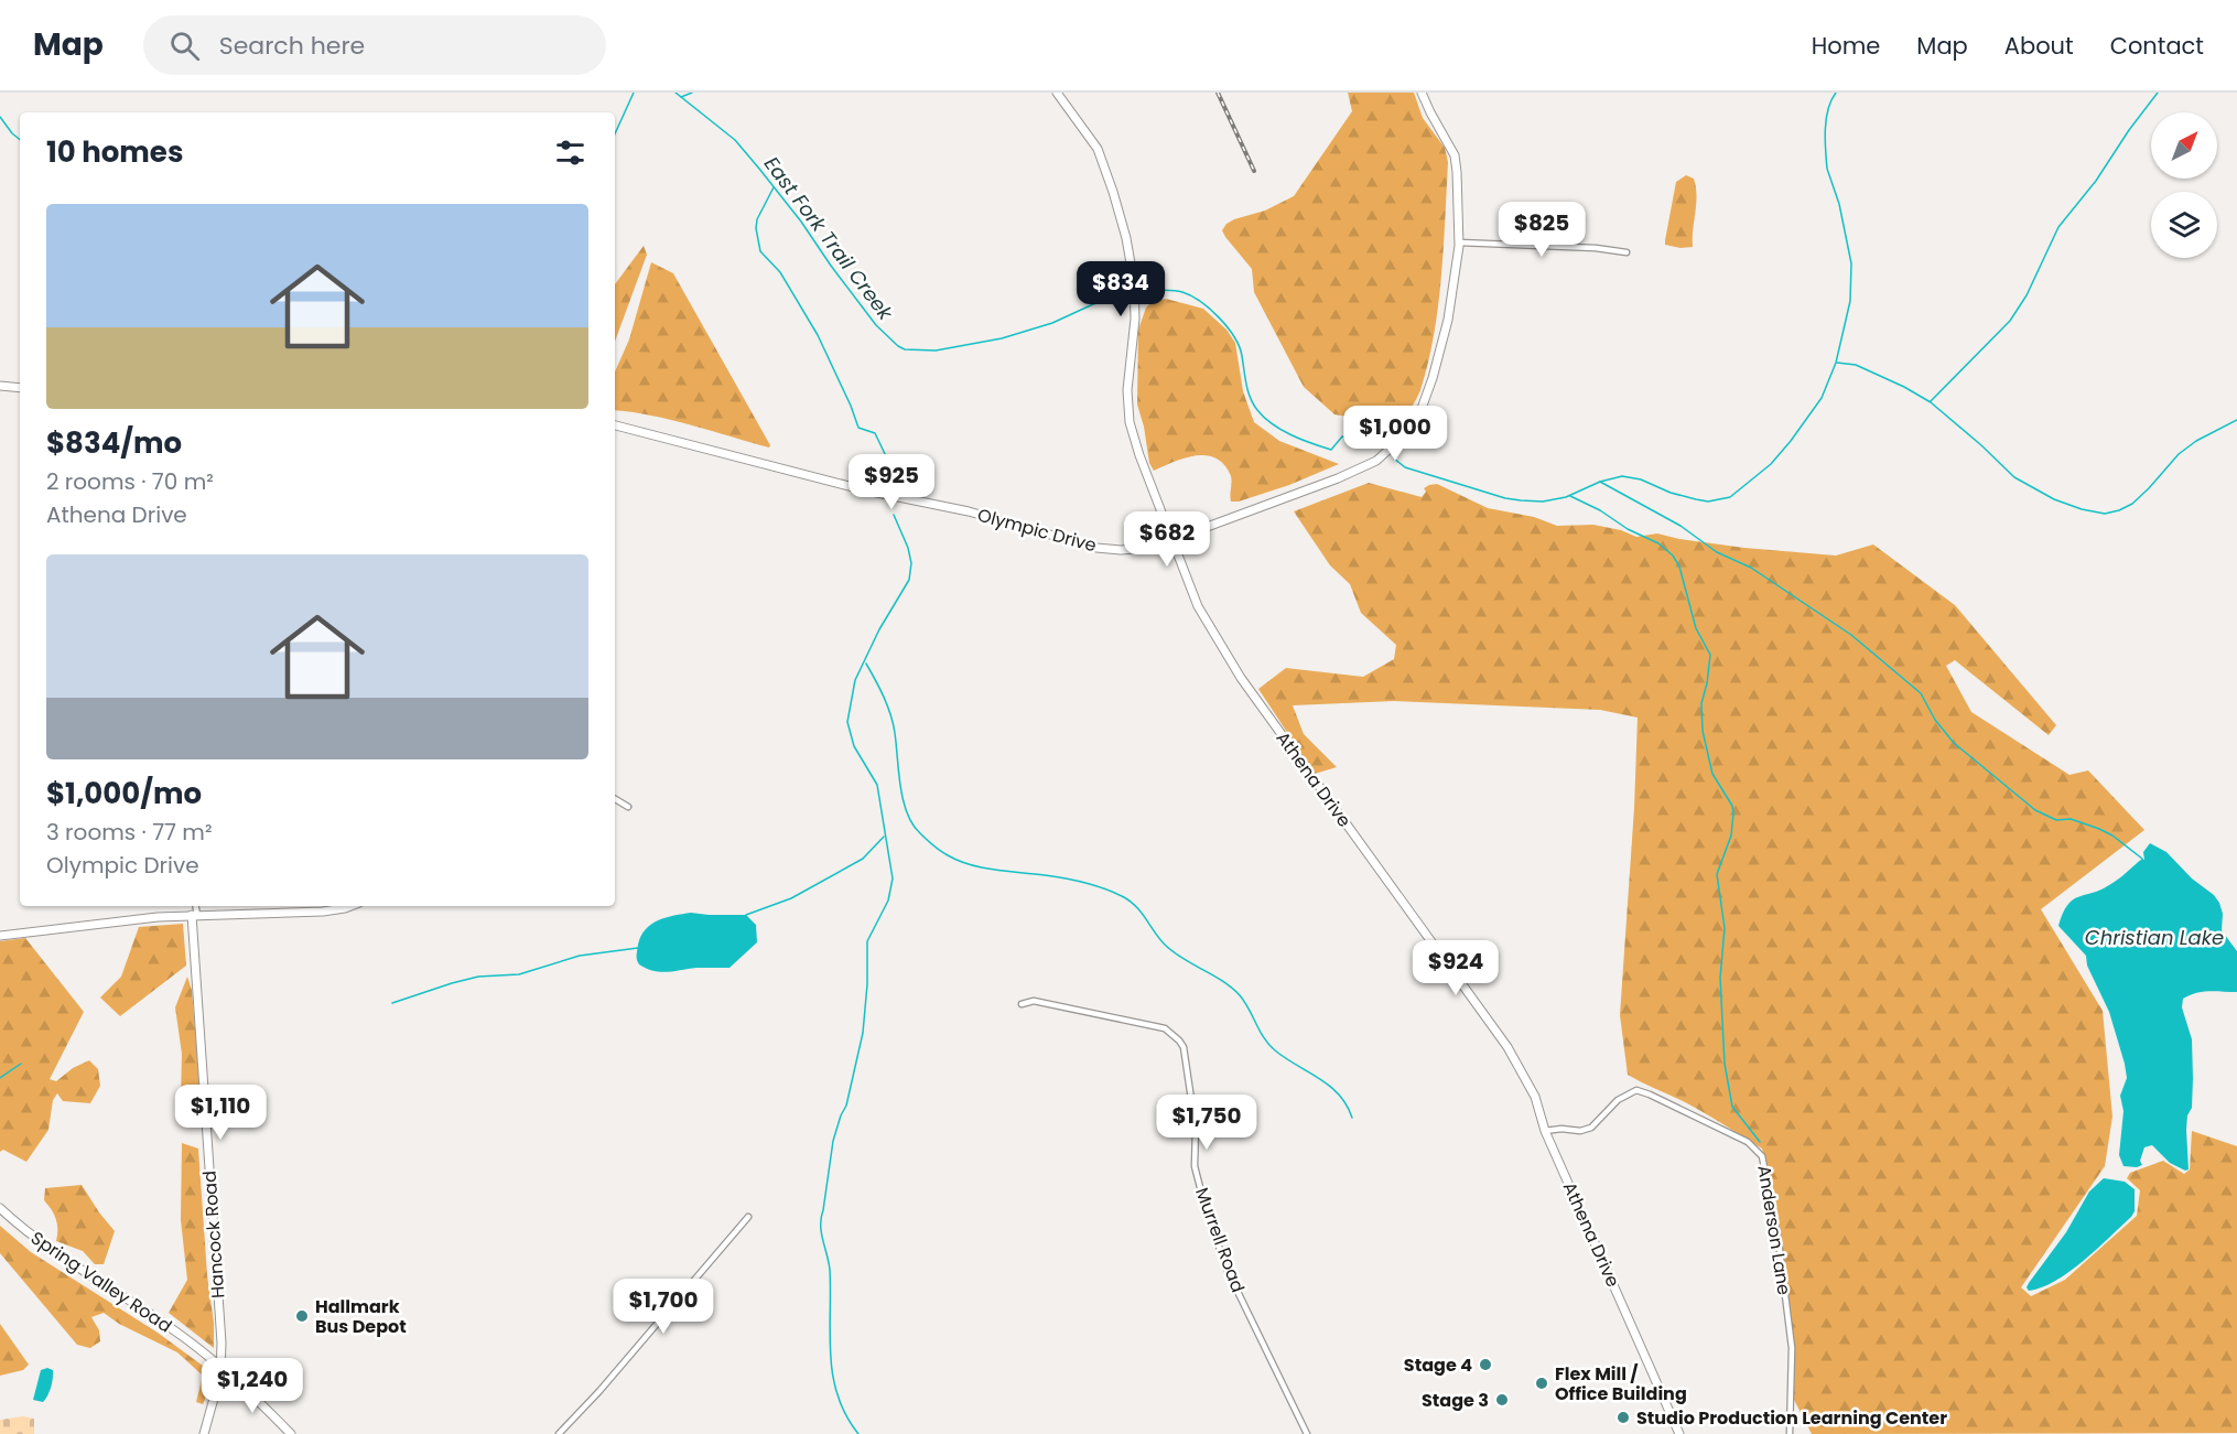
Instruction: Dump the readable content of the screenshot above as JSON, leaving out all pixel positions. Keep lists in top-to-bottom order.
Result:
{
  "streets": {
    "street": [
      "Olympic Drive",
      "Athena Drive",
      "Anderson Lane",
      "Hancock Road",
      "Murrell Road",
      "Spring Valley Road"
    ]
  },
  "crossings": [
    ["Olympic Drive", "Athena Drive"],
    ["Athena Drive", "Anderson Lane"],
    ["Hancock Road", "Spring Valley Road"]
  ],
  "water": ["East Fork Trail Creek", "Christian Lake"],
  "places": [
    "Hallmark Bus Depot",
    "Stage 4",
    "Flex Mill / Office Building",
    "Stage 3",
    "Studio Production Learning Center"
  ],
  "north": "top right",
  "page": {
    "header": "Map",
    "search": "Search here",
    "nav": [
      "Home",
      "Map",
      "About",
      "Contact"
    ],
    "heading": "10 homes",
    "list": [
      {
        "name": "$834/mo",
        "note": "2 rooms · 70 m² · Athena Drive"
      },
      {
        "name": "$1,000/mo",
        "note": "3 rooms · 77 m² · Olympic Drive"
      }
    ],
    "price": [
      "$825",
      "$834",
      "$1,000",
      "$925",
      "$682",
      "$924",
      "$1,110",
      "$1,750",
      "$1,700",
      "$1,240"
    ]
  }
}
